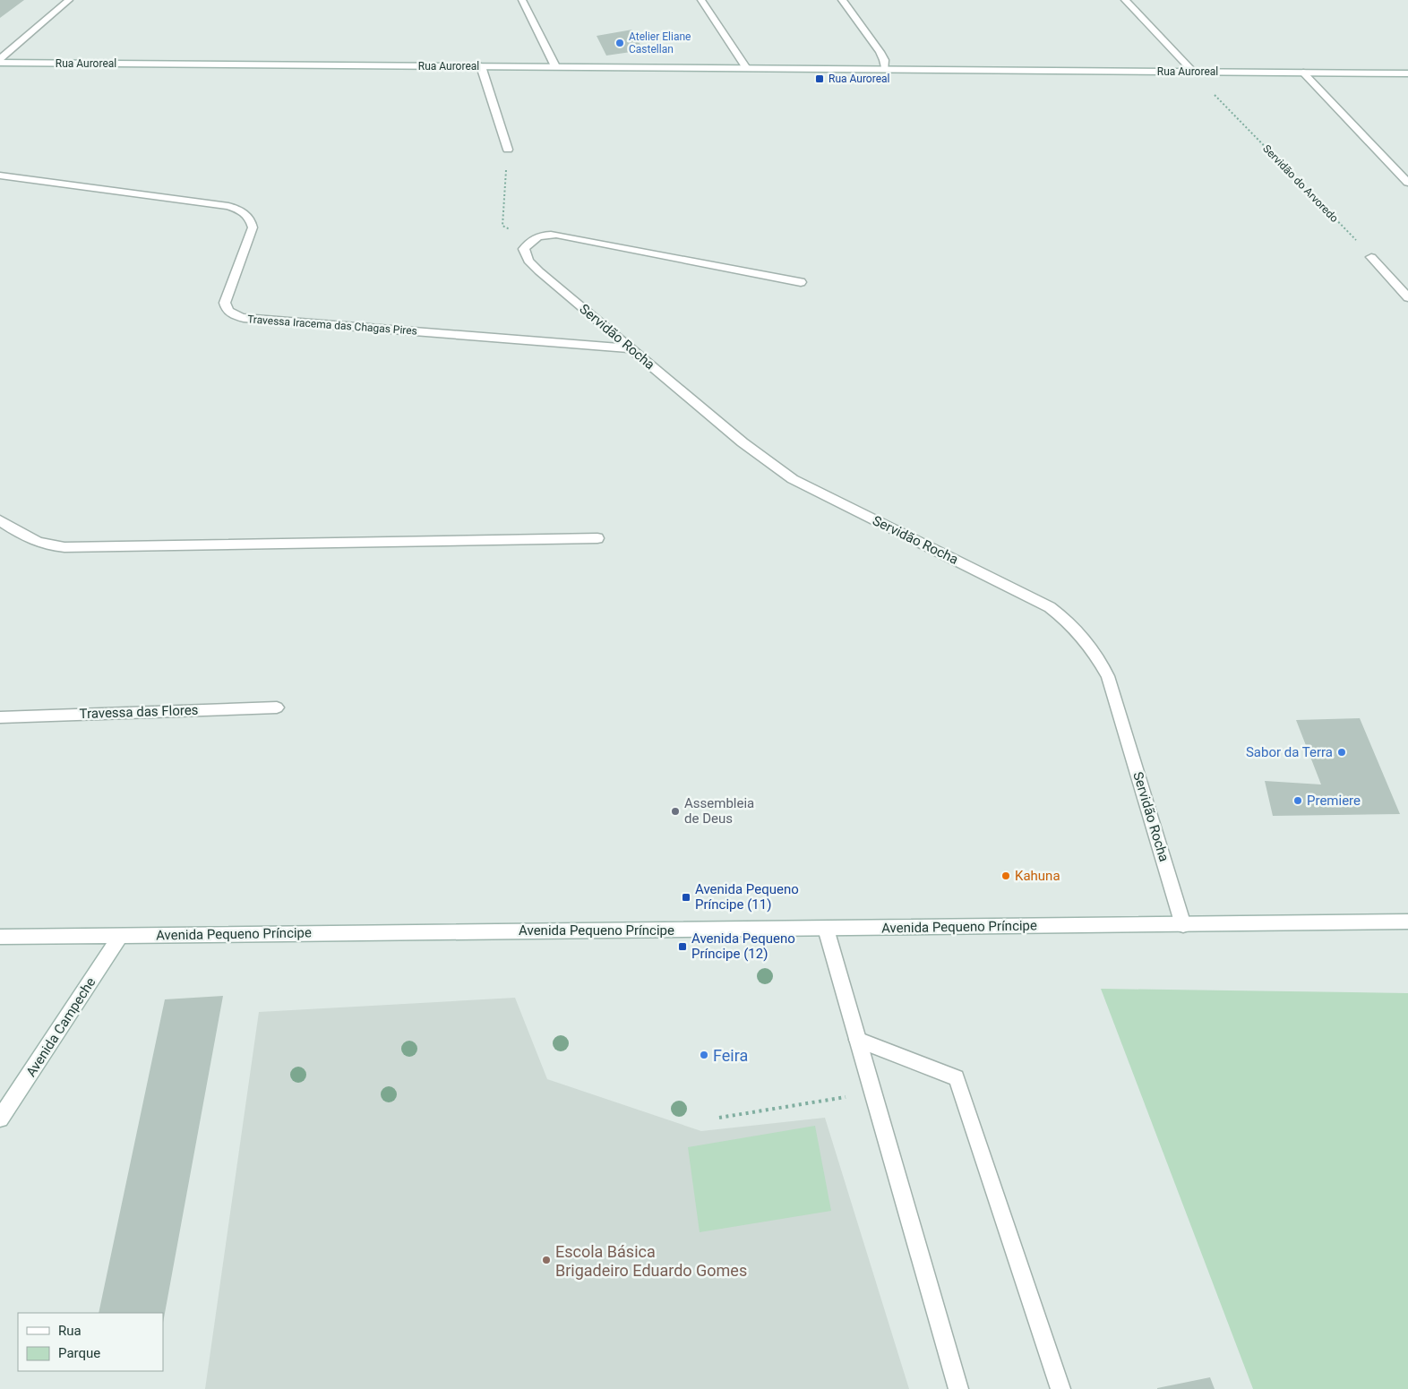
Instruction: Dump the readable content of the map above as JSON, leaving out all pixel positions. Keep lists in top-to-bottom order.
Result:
{
  "streets": {
    "street": [
      "Rua Auroreal",
      "Travessa Iracema das Chagas Pires",
      "Servidão Rocha",
      "Travessa das Flores",
      "Avenida Pequeno Príncipe",
      "Avenida Campeche"
    ],
    "path": ["Servidão do Arvoredo"]
  },
  "crossings": [
    ["Rua Auroreal", "Servidão do Arvoredo"],
    ["Travessa Iracema das Chagas Pires", "Servidão Rocha"],
    ["Servidão Rocha", "Avenida Pequeno Príncipe"],
    ["Avenida Pequeno Príncipe", "Avenida Campeche"]
  ],
  "places": {
    "other": [
      "Atelier Eliane Castellan",
      "Sabor da Terra",
      "Premiere",
      "Assembleia de Deus",
      "Kahuna",
      "Feira",
      "Escola Básica Brigadeiro Eduardo Gomes"
    ],
    "transit": ["Rua Auroreal", "Avenida Pequeno Príncipe (11)", "Avenida Pequeno Príncipe (12)"]
  },
  "legend": ["Rua", "Parque"]
}
